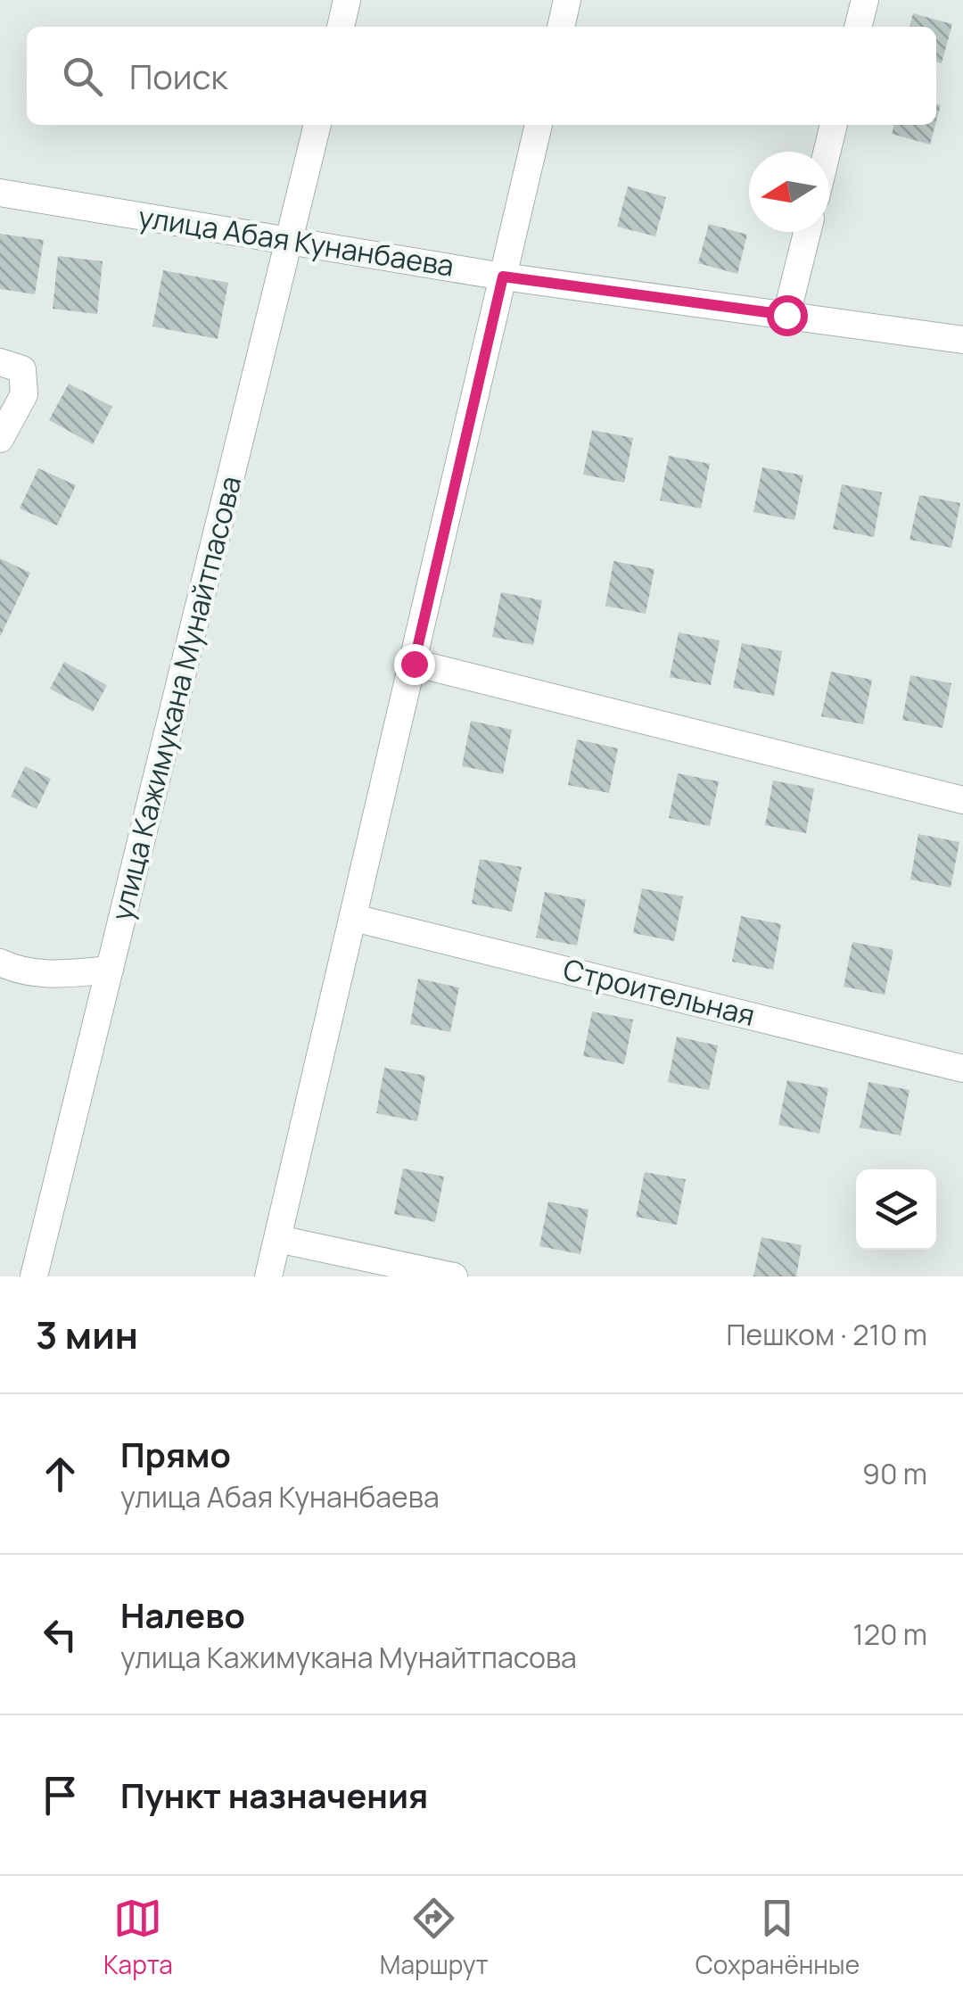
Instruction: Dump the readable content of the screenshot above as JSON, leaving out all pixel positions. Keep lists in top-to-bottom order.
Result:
{
  "streets": {
    "street": ["улица Абая Кунанбаева", "улица Кажимукана Мунайтпасова", "Строительная"]
  },
  "crossings": [
    ["улица Абая Кунанбаева", "улица Кажимукана Мунайтпасова"]
  ],
  "north": "left",
  "page": {
    "search": "Поиск",
    "heading": ["3 мин", "Пешком · 210 m"],
    "list": [
      ["Прямо", "улица Абая Кунанбаева", "90 m"],
      ["Налево", "улица Кажимукана Мунайтпасова", "120 m"],
      "Пункт назначения"
    ],
    "nav": ["Карта", "Маршрут", "Сохранённые"]
  }
}
